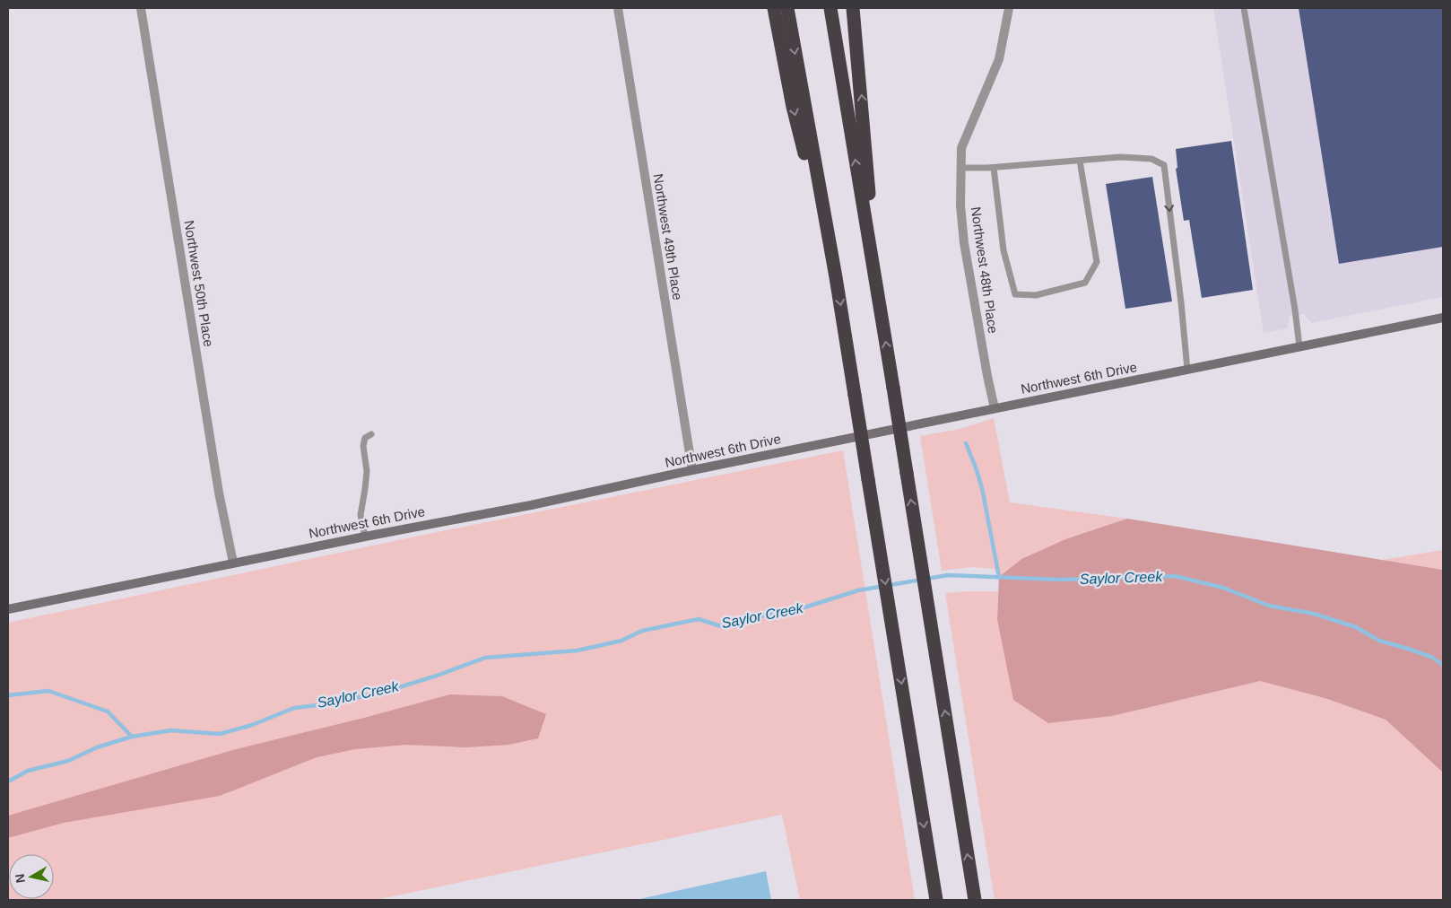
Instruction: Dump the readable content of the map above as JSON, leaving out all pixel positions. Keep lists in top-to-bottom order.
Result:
{
  "streets": {
    "main road": ["Northwest 6th Drive"],
    "street": ["Northwest 49th Place", "Northwest 48th Place", "Northwest 50th Place"]
  },
  "crossings": [
    ["Northwest 49th Place", "Northwest 6th Drive"],
    ["Northwest 48th Place", "Northwest 6th Drive"],
    ["Northwest 50th Place", "Northwest 6th Drive"]
  ],
  "water": ["Saylor Creek"],
  "north": "left"
}
